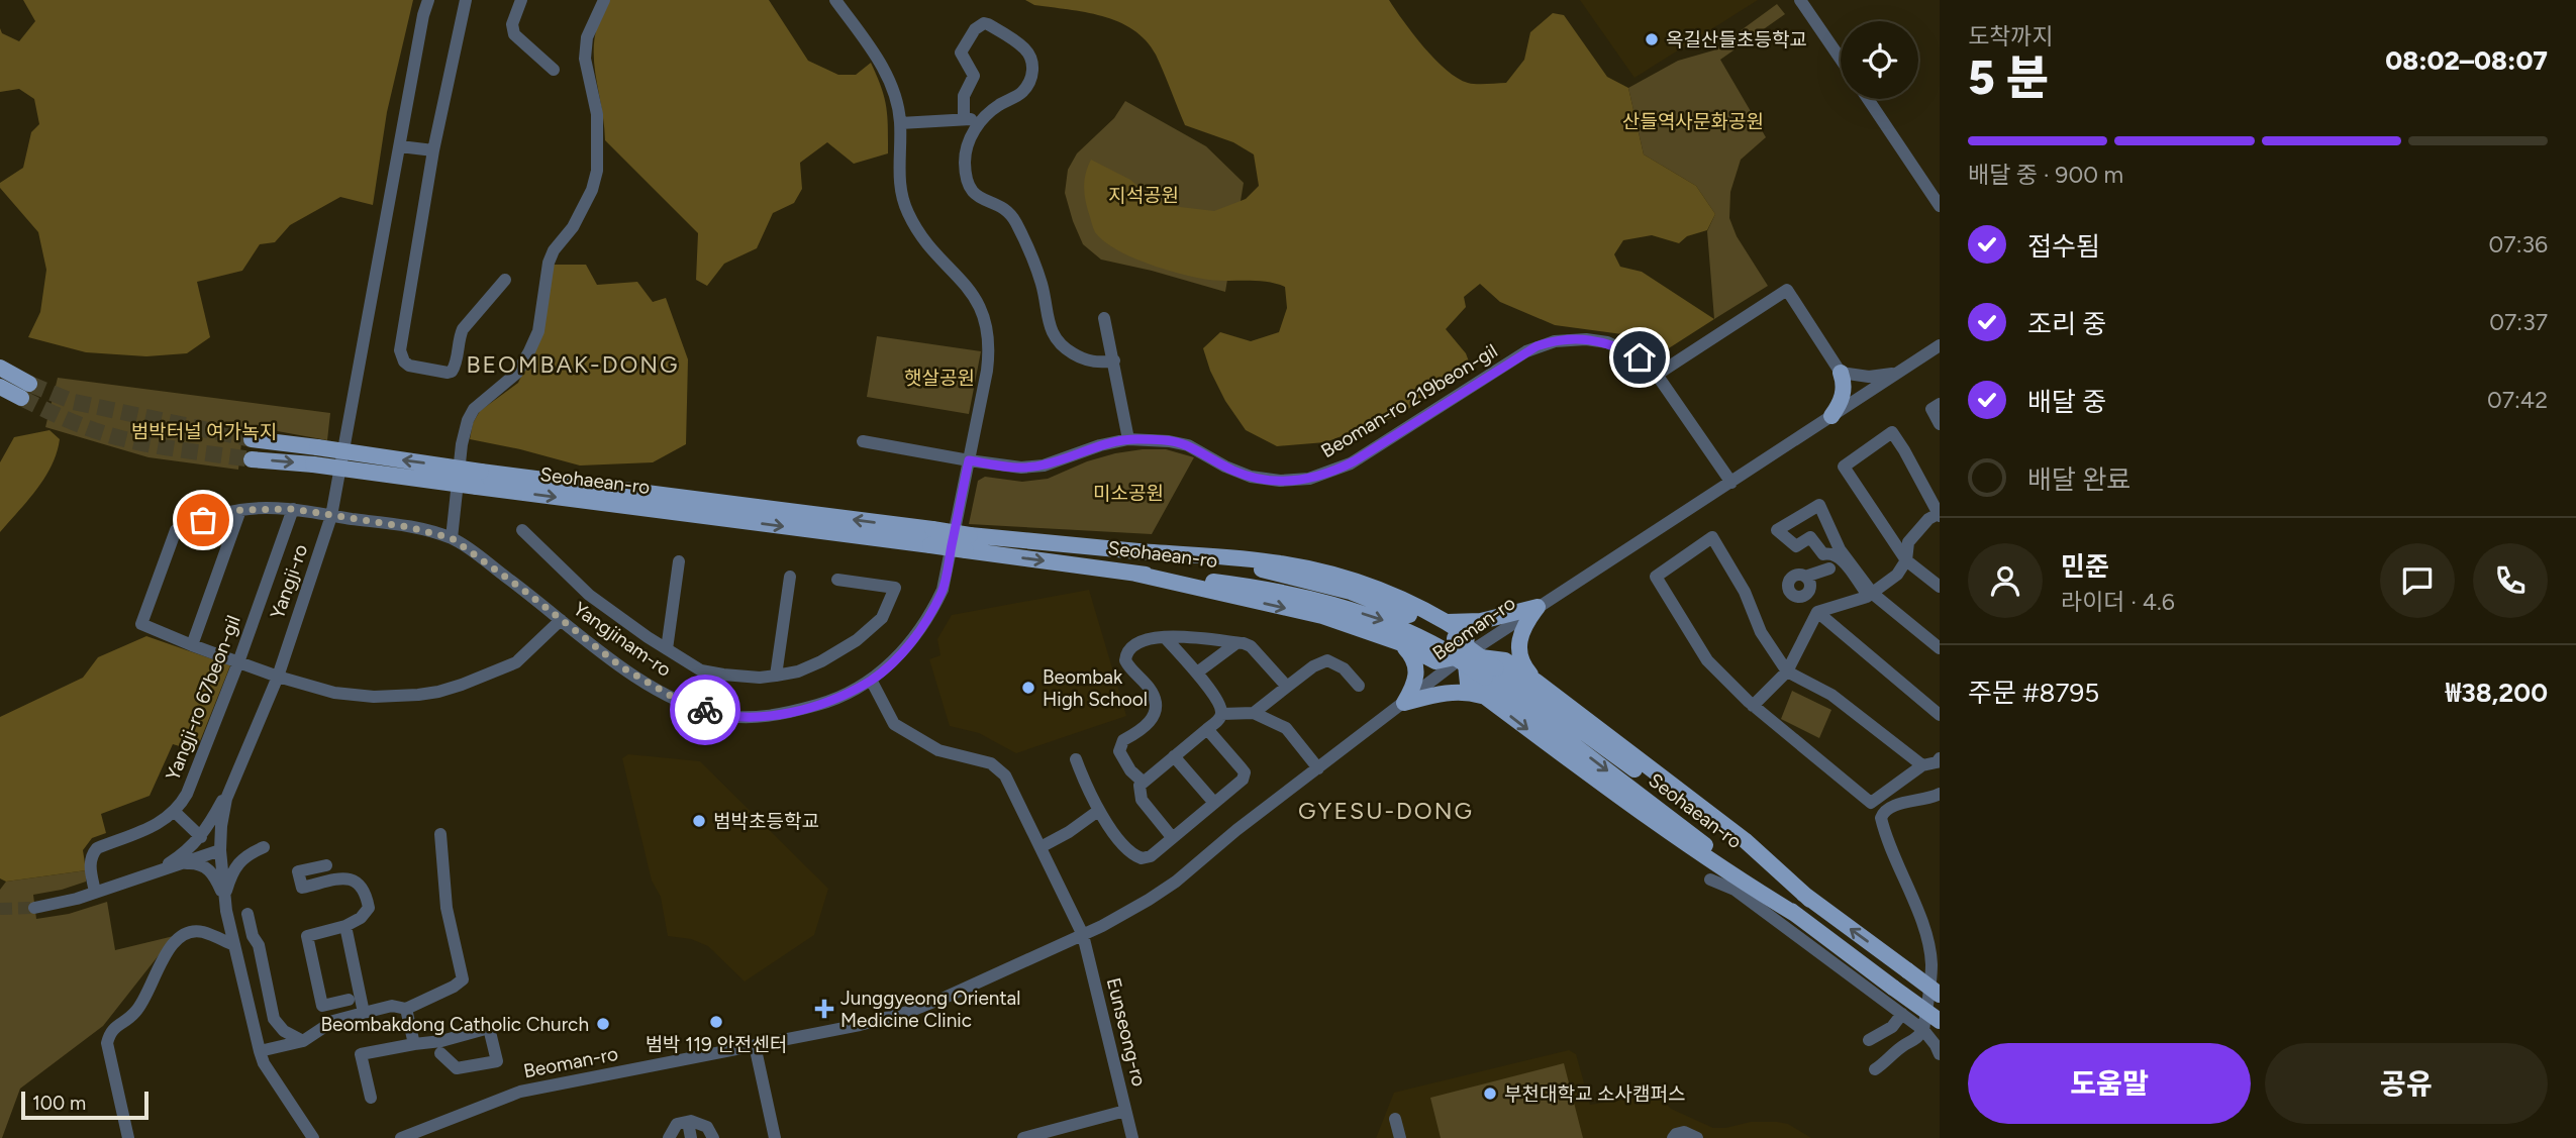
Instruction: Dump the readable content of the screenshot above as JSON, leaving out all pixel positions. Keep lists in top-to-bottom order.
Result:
{
  "streets": {
    "main road": ["Seohaean-ro"],
    "street": [
      "Beoman-ro 219beon-gil",
      "Yangji-ro",
      "Beoman-ro",
      "Yangjinam-ro",
      "Yangji-ro 67beon-gil",
      "Eunseong-ro"
    ]
  },
  "crossings": [
    ["Beoman-ro 219beon-gil", "Beoman-ro"],
    ["Beoman-ro 219beon-gil", "Yangjinam-ro"],
    ["Yangji-ro", "Yangjinam-ro"],
    ["Beoman-ro", "Eunseong-ro"],
    ["Yangjinam-ro", "Yangji-ro 67beon-gil"]
  ],
  "districts": ["BEOMBAK-DONG", "GYESU-DONG"],
  "parks": [
    "산들역사문화공원",
    "지석공원",
    "햇살공원",
    "범박터널 여가녹지",
    "미소공원"
  ],
  "places": {
    "other": [
      "옥길산들초등학교",
      "Beombak High School",
      "범박초등학교",
      "범박 119 안전센터",
      "Beombakdong Catholic Church",
      "부천대학교 소사캠퍼스"
    ],
    "health": ["Junggyeong Oriental Medicine Clinic"]
  },
  "scale_bar": "100 m",
  "page": {
    "heading": ["5 분", "도착까지", "08:02–08:07"],
    "panel": [
      "민준",
      "라이더 · 4.6",
      "주문 #8795",
      "₩38,200"
    ],
    "bar": "배달 중 · 900 m",
    "list": [
      ["접수됨", "07:36"],
      ["조리 중", "07:37"],
      ["배달 중", "07:42"],
      "배달 완료"
    ],
    "buttons": ["도움말", "공유"],
    "scale": "100 m"
  }
}
